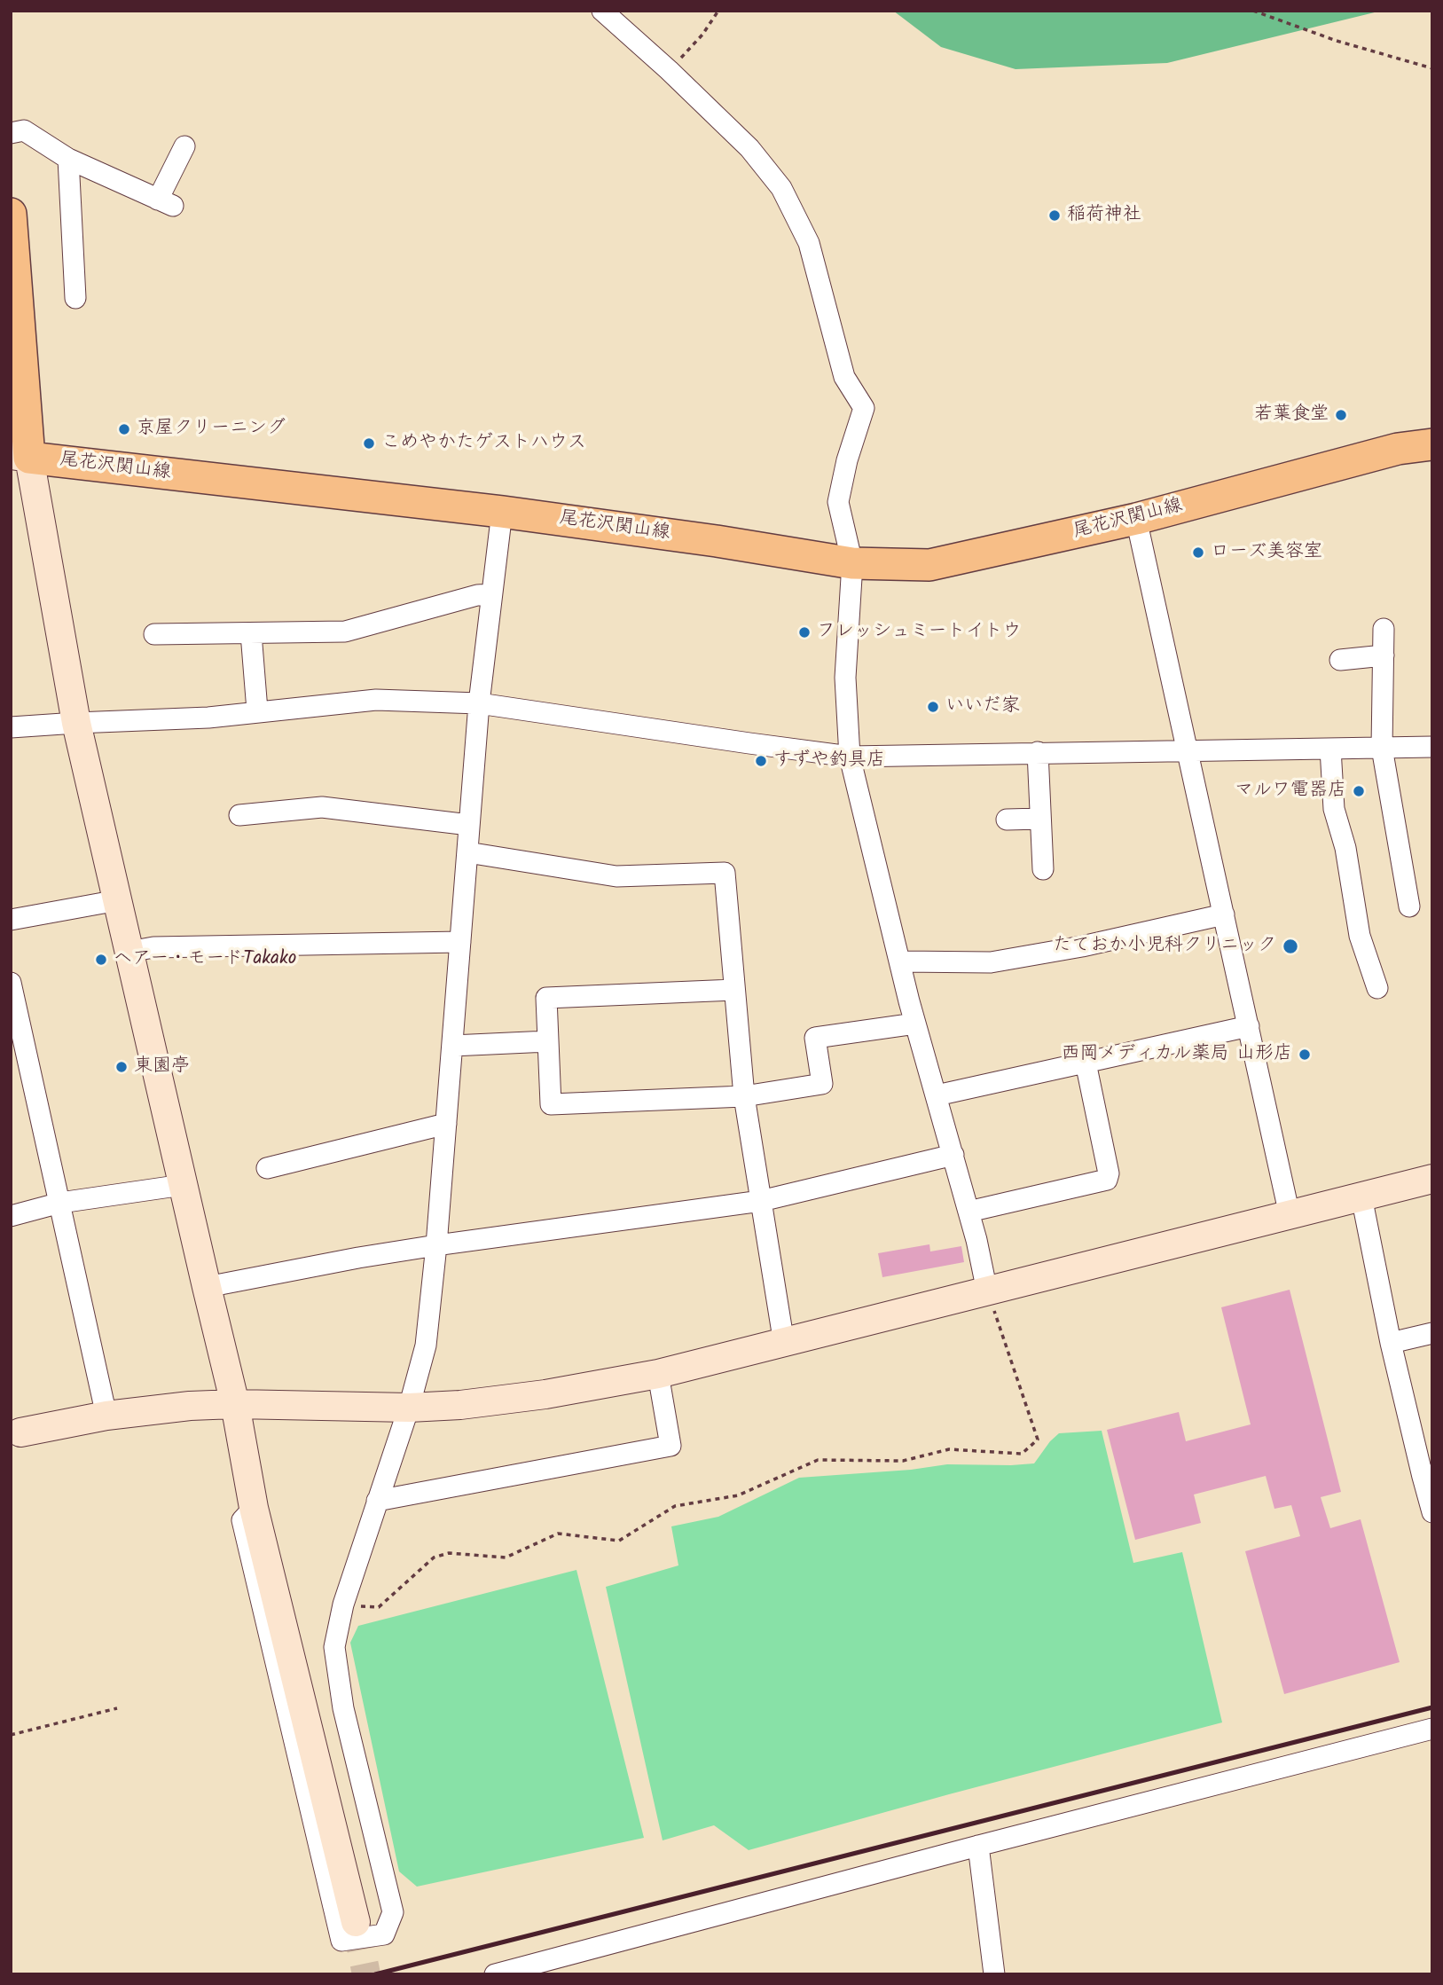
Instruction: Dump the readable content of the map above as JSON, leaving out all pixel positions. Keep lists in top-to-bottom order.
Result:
{
  "streets": {
    "main road": ["尾花沢関山線"]
  },
  "places": [
    "稲荷神社",
    "若葉食堂",
    "京屋クリーニング",
    "こめやかたゲストハウス",
    "ローズ美容室",
    "フレッシュミートイトウ",
    "いいだ家",
    "すずや釣具店",
    "マルワ電器店",
    "たておか小児科クリニック",
    "ヘアー・モードTakako",
    "西岡メディカル薬局 山形店",
    "東園亭"
  ]
}
